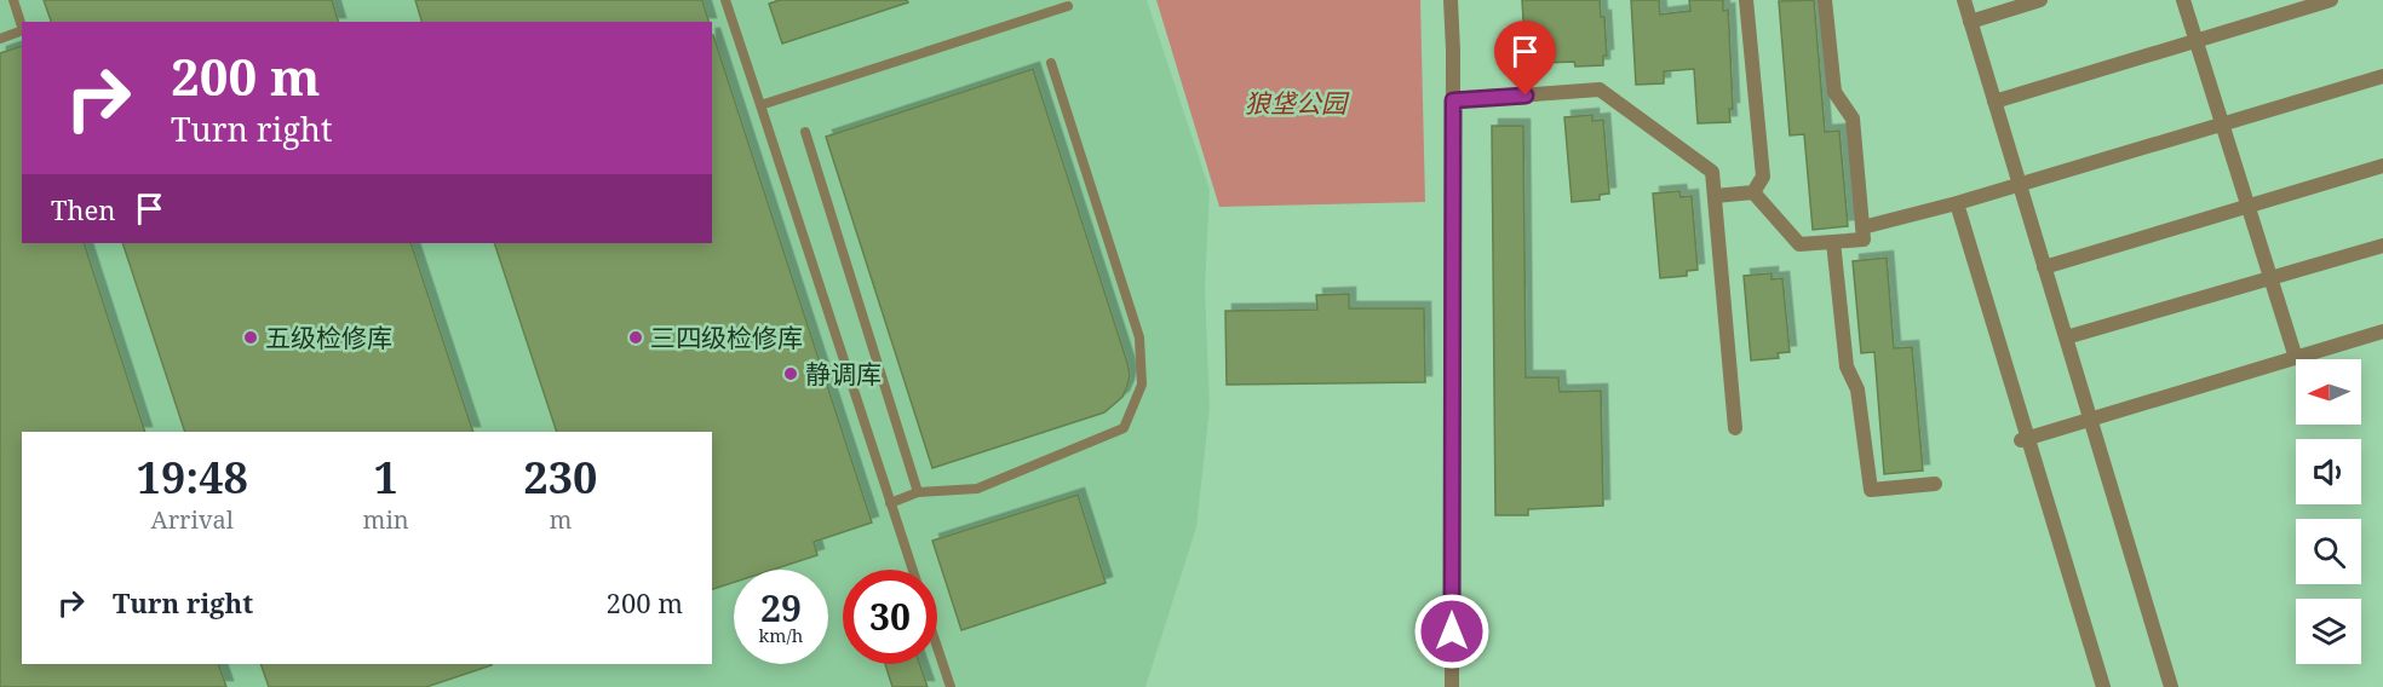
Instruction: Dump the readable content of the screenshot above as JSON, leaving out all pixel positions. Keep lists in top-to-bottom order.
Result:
{
  "parks": ["狼垡公园"],
  "places": ["五级检修库", "三四级检修库", "静调库"],
  "north": "left",
  "page": {
    "turn": ["200 m", "Turn right"],
    "then": "Then",
    "eta": [
      "19:48",
      "Arrival",
      "1",
      "min",
      "230",
      "m"
    ],
    "list": [
      {
        "name": "Turn right",
        "value": "200 m"
      }
    ],
    "speed": "29 km/h",
    "limit": "30"
  }
}
